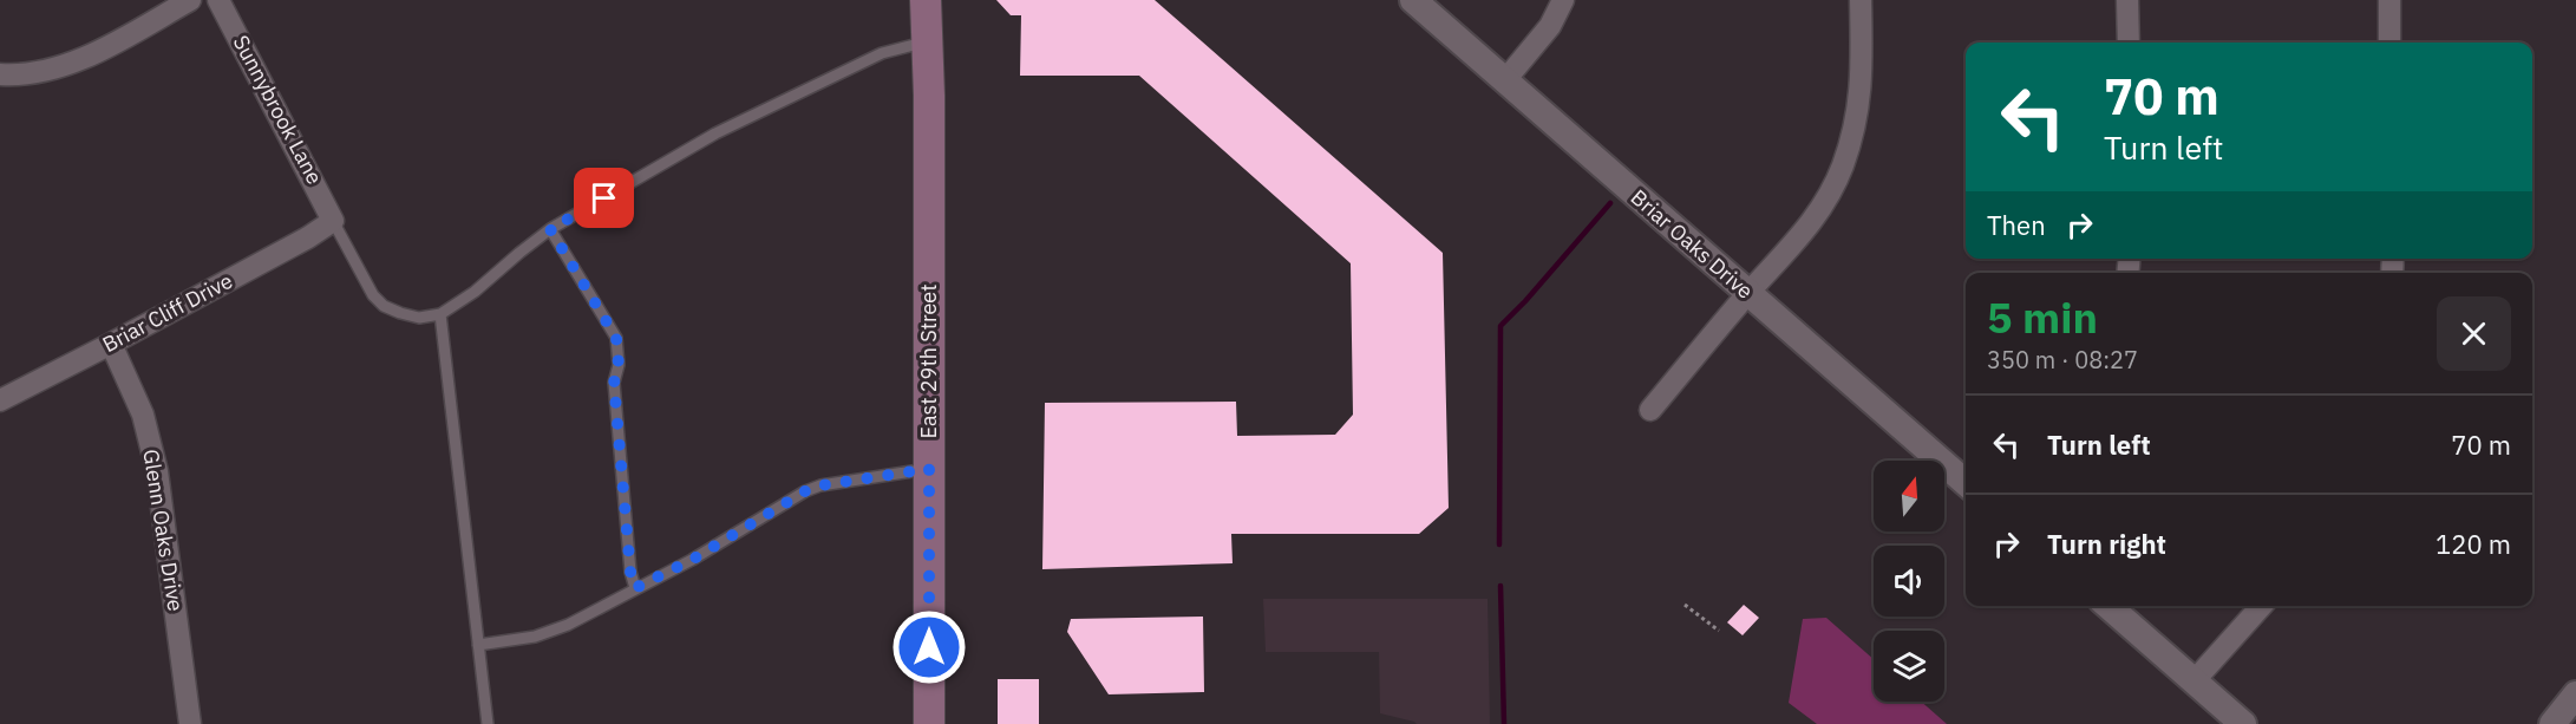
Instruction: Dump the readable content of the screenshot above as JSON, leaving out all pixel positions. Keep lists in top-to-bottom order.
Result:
{
  "streets": {
    "main road": ["East 29th Street"],
    "street": [
      "Sunnybrook Lane",
      "Briar Oaks Drive",
      "Briar Cliff Drive",
      "Glenn Oaks Drive"
    ]
  },
  "crossings": [
    ["Sunnybrook Lane", "Briar Cliff Drive"],
    ["Briar Cliff Drive", "Glenn Oaks Drive"]
  ],
  "north": "top",
  "page": {
    "turn": ["70 m", "Turn left"],
    "then": "Then",
    "heading": ["5 min", "350 m · 08:27"],
    "list": [
      {
        "name": "Turn left",
        "value": "70 m"
      },
      {
        "name": "Turn right",
        "value": "120 m"
      }
    ]
  }
}
